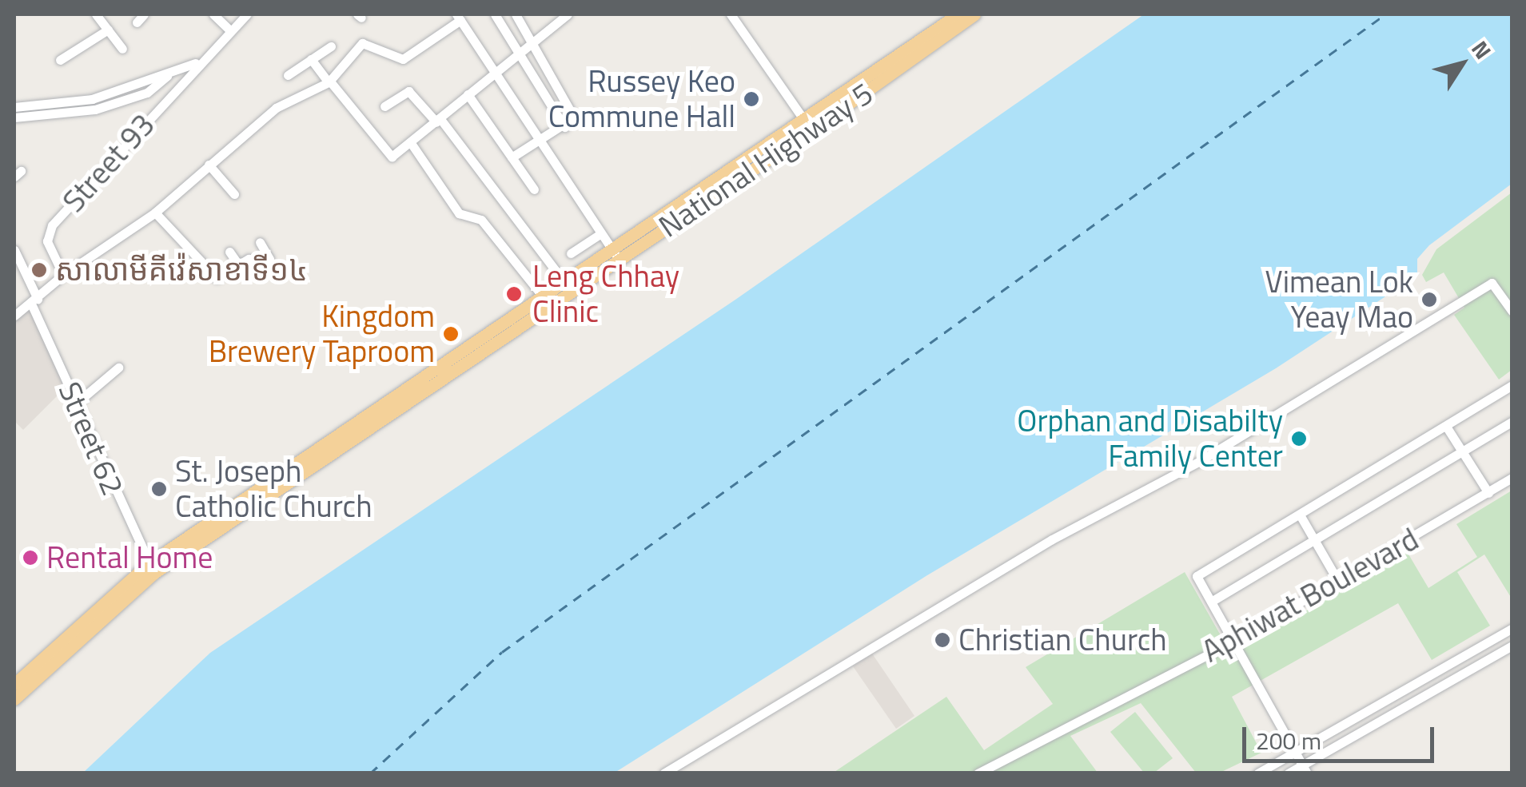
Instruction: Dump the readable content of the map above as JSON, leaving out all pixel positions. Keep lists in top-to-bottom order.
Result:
{
  "streets": {
    "highway": ["National Highway 5"],
    "street": ["Street 93", "Street 62", "Aphiwat Boulevard"]
  },
  "crossings": [
    ["National Highway 5", "Street 62"]
  ],
  "places": [
    "Russey Keo Commune Hall",
    "សាលាមីគីវ៉េសាខាទី១៤",
    "Leng Chhay Clinic",
    "Vimean Lok Yeay Mao",
    "Kingdom Brewery Taproom",
    "Orphan and Disabilty Family Center",
    "St. Joseph Catholic Church",
    "Rental Home",
    "Christian Church"
  ],
  "scale_bar": "200 m",
  "north": "top right"
}
